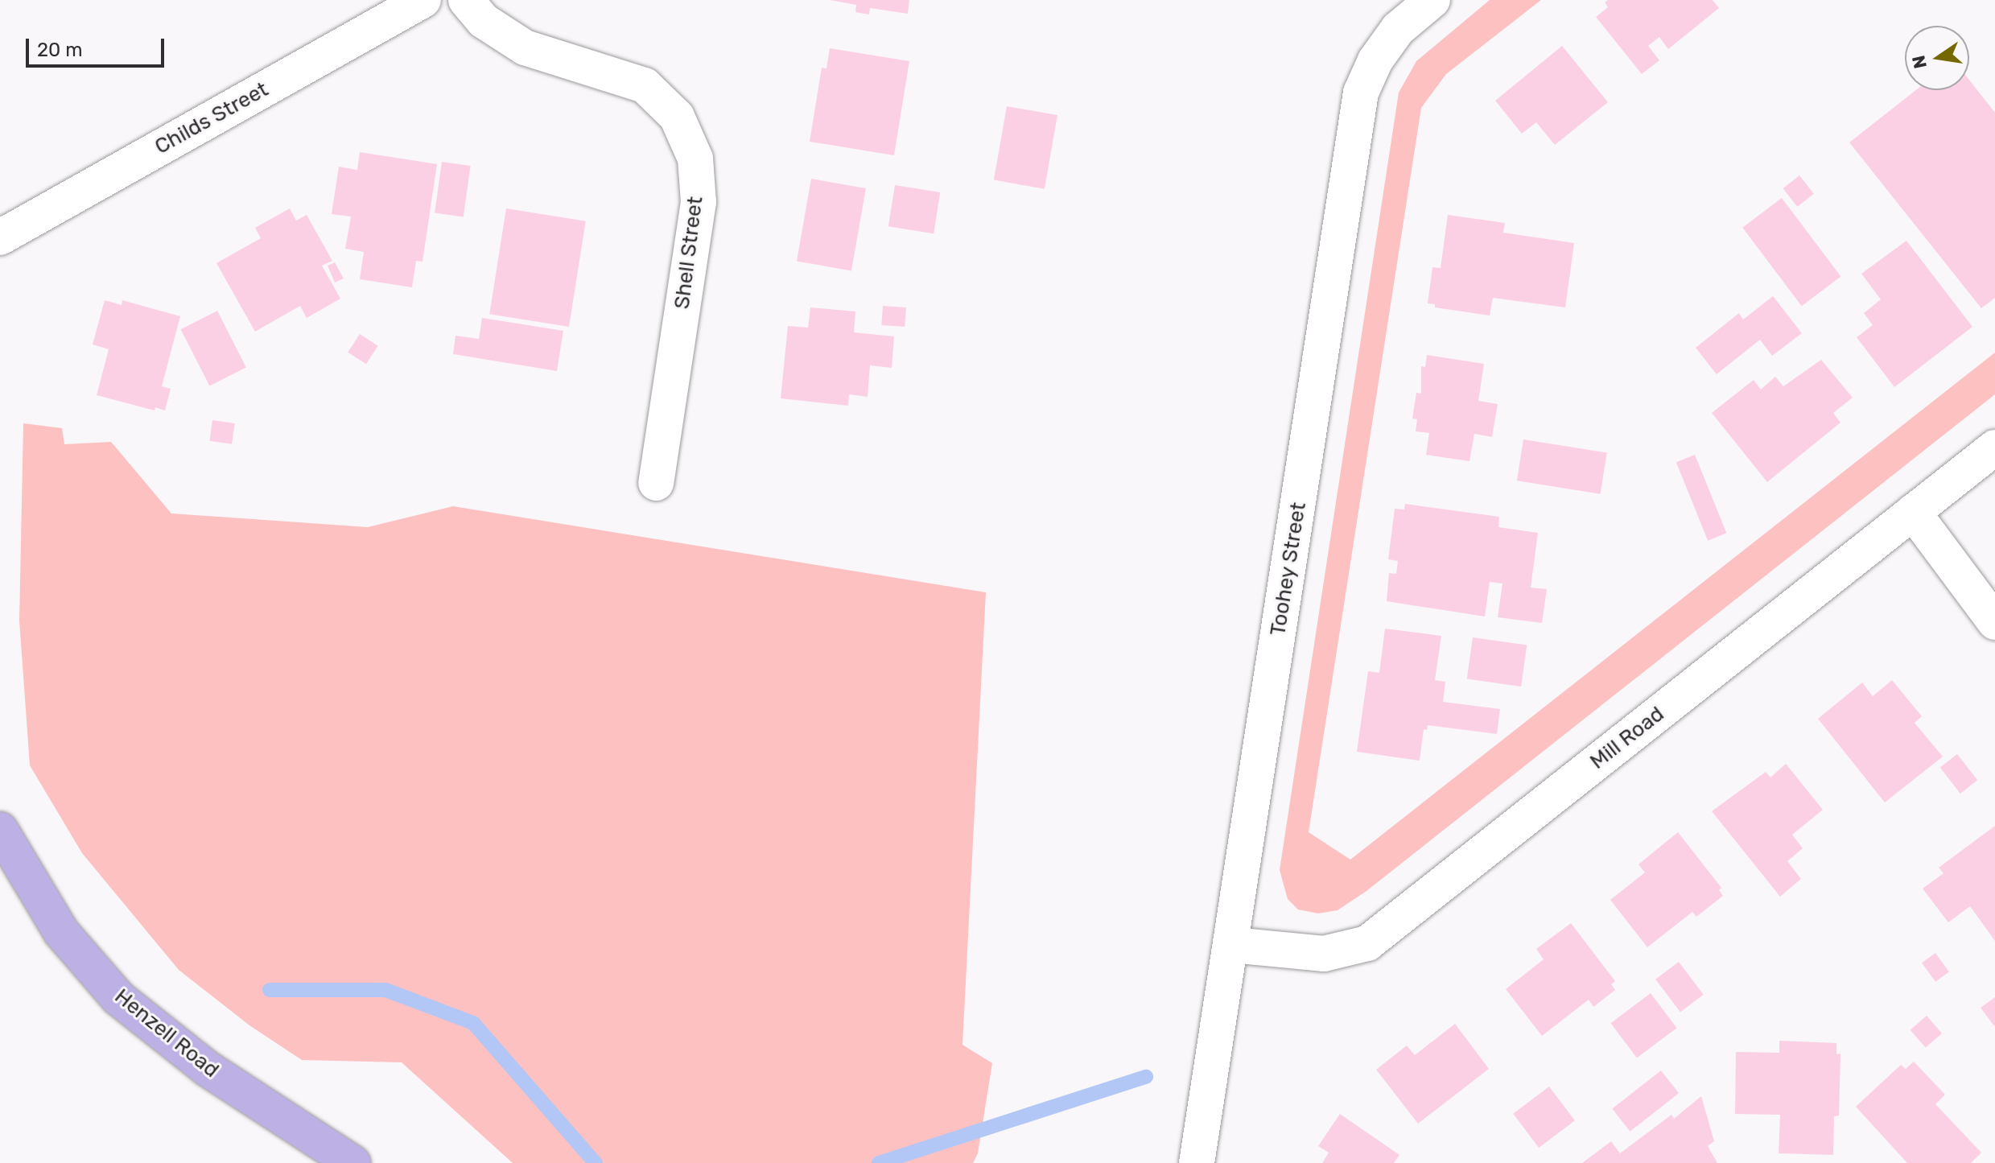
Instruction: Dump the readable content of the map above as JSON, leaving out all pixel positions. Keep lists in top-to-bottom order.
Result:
{
  "streets": {
    "main road": ["Henzell Road"],
    "street": [
      "Childs Street",
      "Shell Street",
      "Toohey Street",
      "Mill Road"
    ]
  },
  "crossings": [
    ["Toohey Street", "Mill Road"]
  ],
  "scale_bar": "20 m",
  "north": "left"
}
